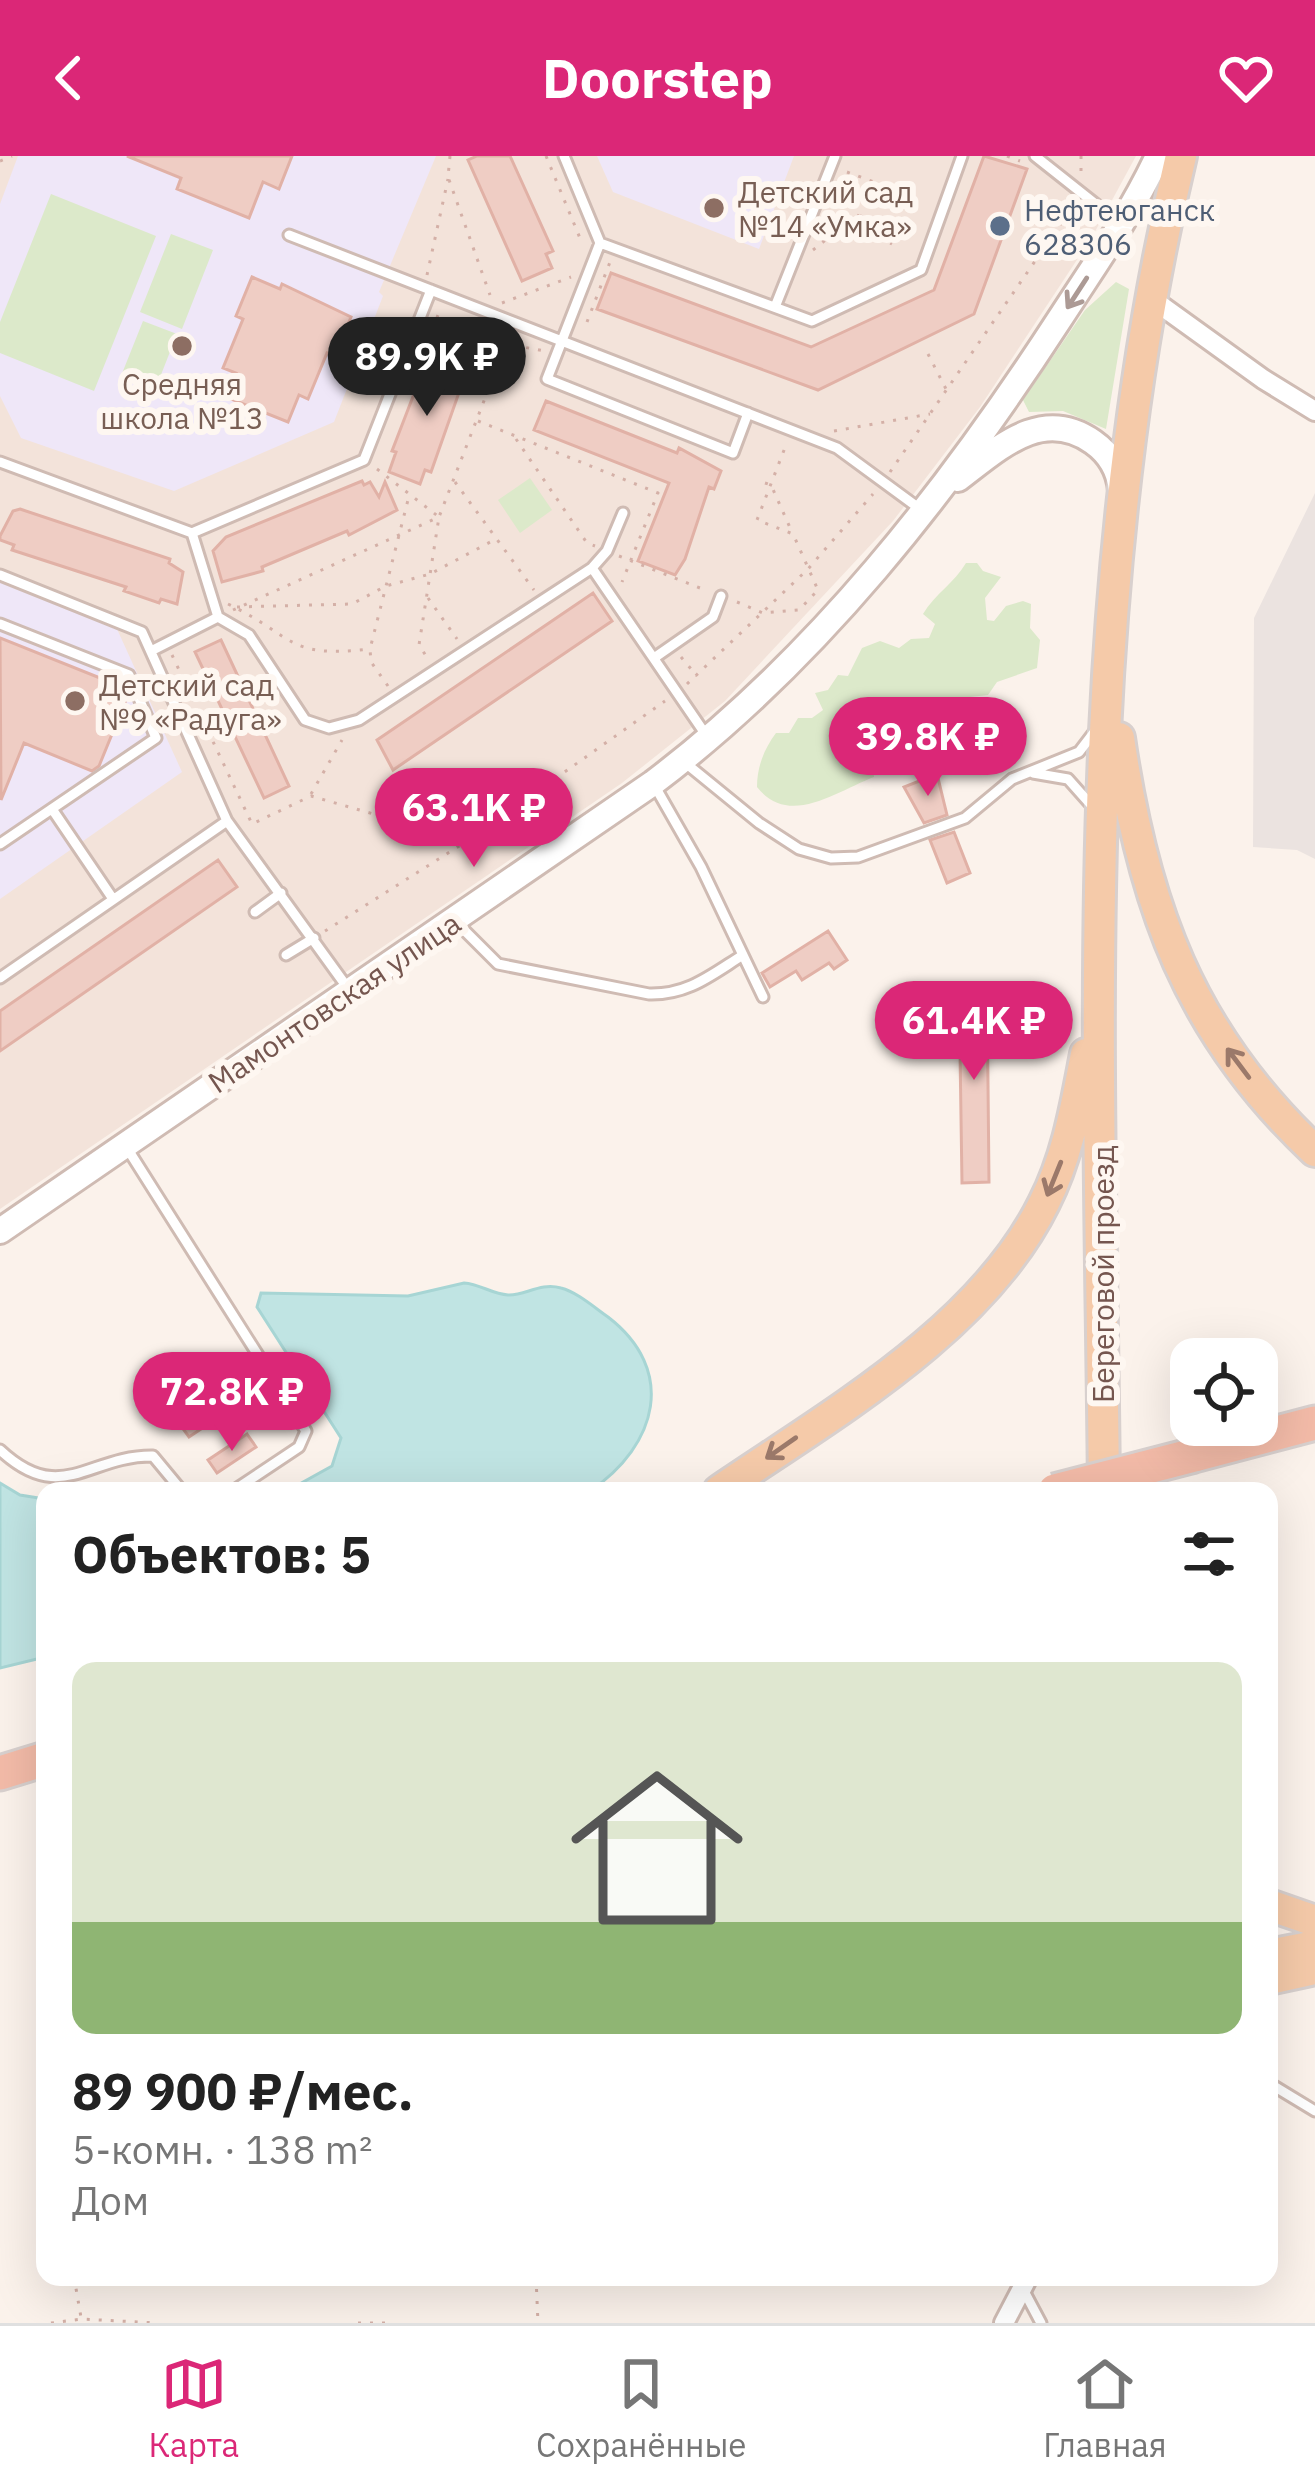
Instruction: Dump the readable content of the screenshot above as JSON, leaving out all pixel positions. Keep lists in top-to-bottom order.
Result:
{
  "streets": {
    "main road": ["Береговой проезд"],
    "street": ["Мамонтовская улица"]
  },
  "places": [
    "Детский сад №14 «Умка»",
    "Нефтеюганск 628306",
    "Средняя школа №13",
    "Детский сад №9 «Радуга»"
  ],
  "page": {
    "header": "Doorstep",
    "price": [
      "89.9K ₽",
      "39.8K ₽",
      "63.1K ₽",
      "61.4K ₽",
      "72.8K ₽"
    ],
    "heading": "Объектов: 5",
    "list": [
      {
        "name": "89 900 ₽/мес.",
        "note": "5-комн. · 138 m² · Дом"
      }
    ],
    "tabs": ["Карта", "Сохранённые", "Главная"]
  }
}
